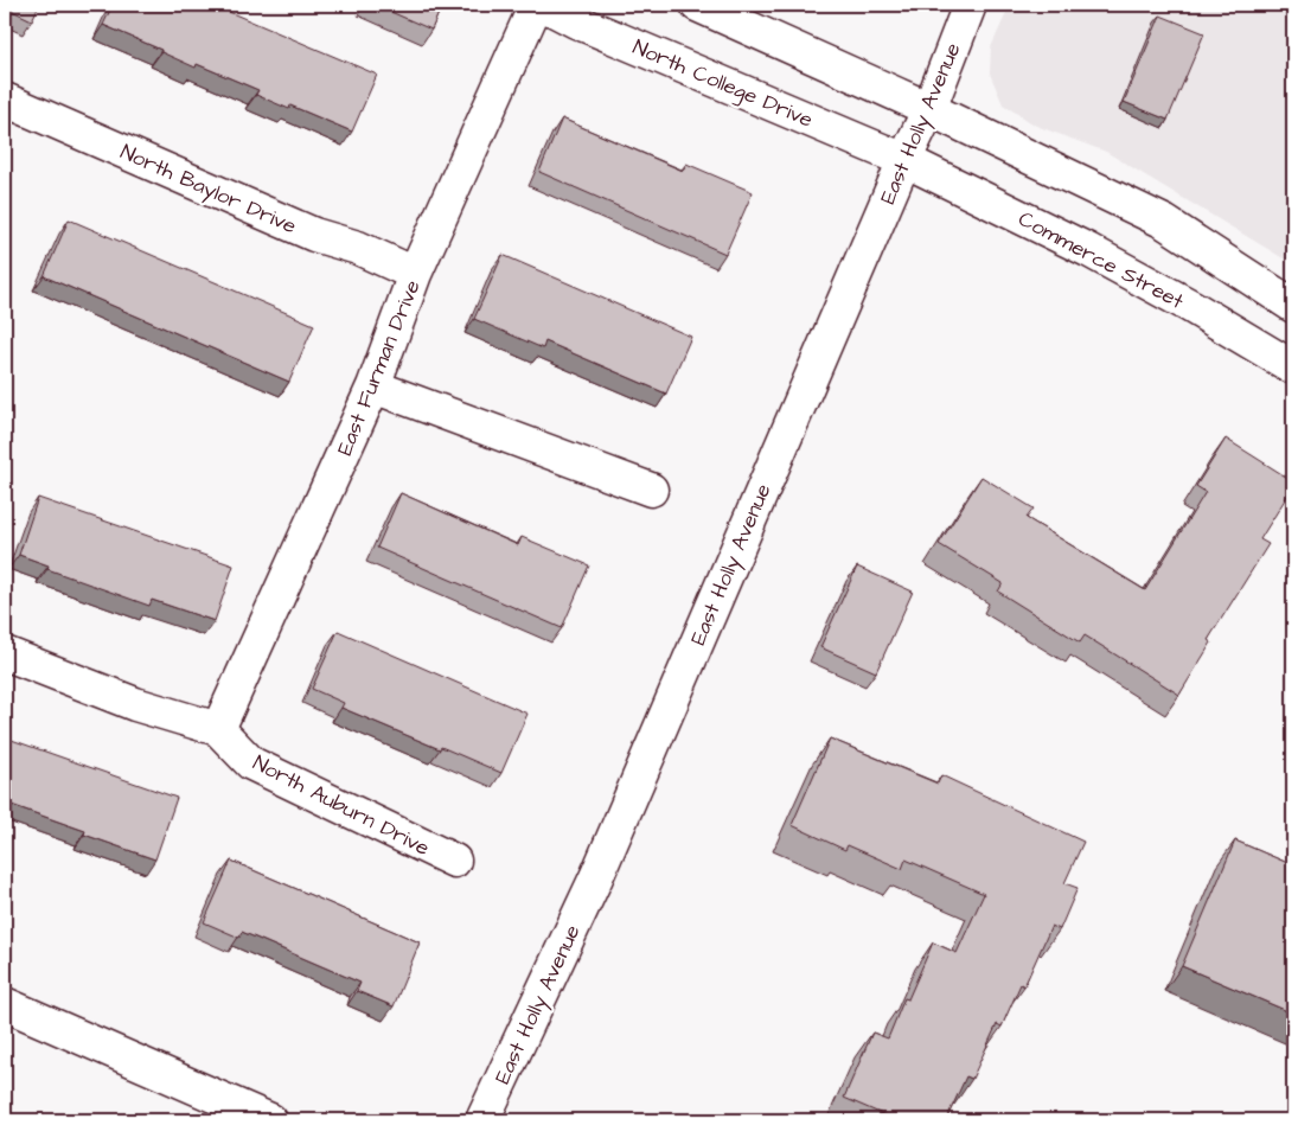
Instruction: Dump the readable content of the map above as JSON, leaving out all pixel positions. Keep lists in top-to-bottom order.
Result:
{
  "streets": {
    "street": [
      "North College Drive",
      "East Holly Avenue",
      "North Baylor Drive",
      "Commerce Street",
      "East Furman Drive",
      "North Auburn Drive"
    ]
  },
  "crossings": [
    ["North College Drive", "East Holly Avenue"],
    ["North College Drive", "Commerce Street"],
    ["East Holly Avenue", "Commerce Street"],
    ["North Baylor Drive", "East Furman Drive"],
    ["East Furman Drive", "North Auburn Drive"]
  ]
}
